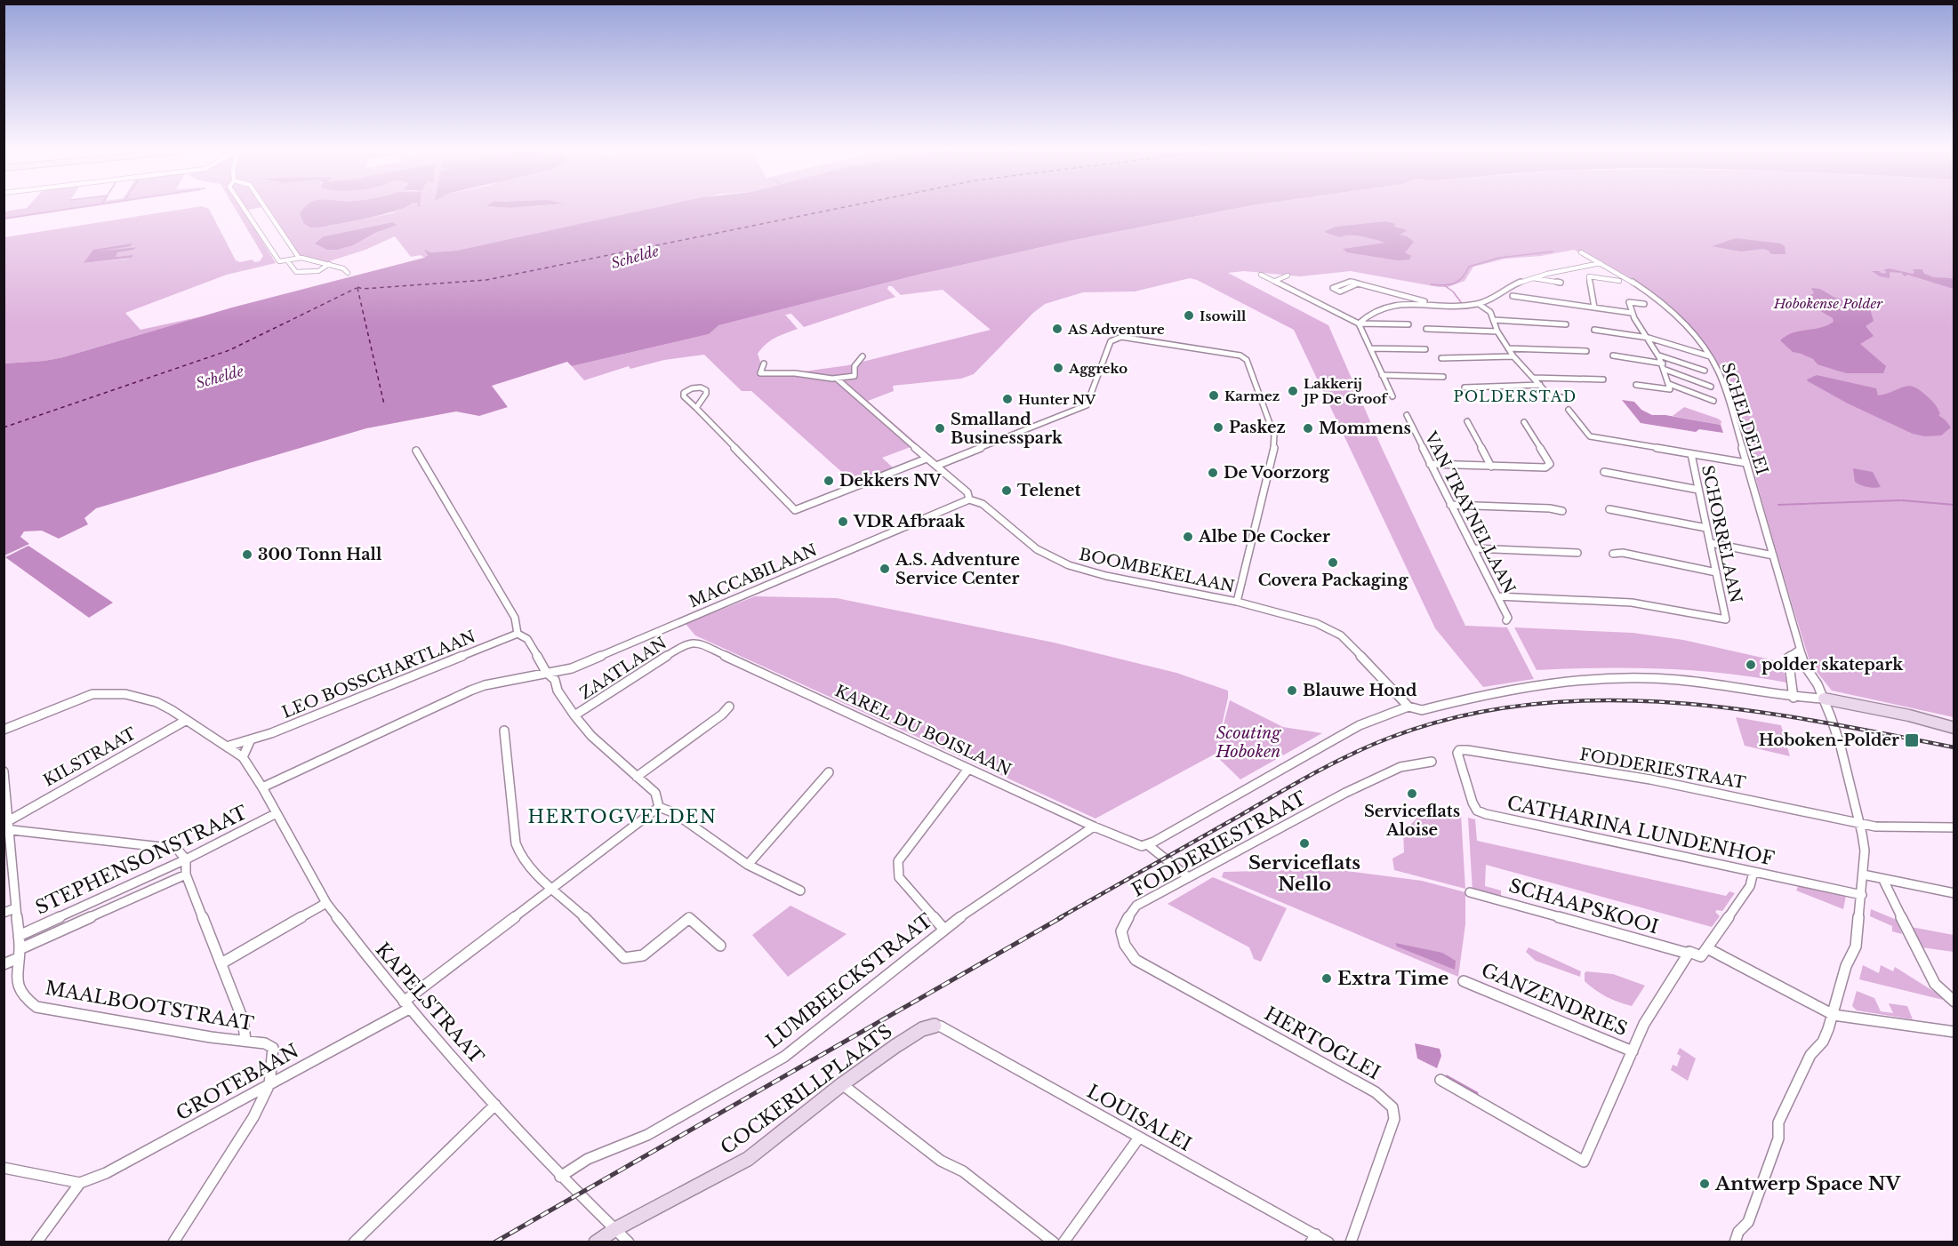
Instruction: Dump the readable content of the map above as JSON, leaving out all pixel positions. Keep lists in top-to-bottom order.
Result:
{
  "streets": {
    "street": [
      "SCHELDELEI",
      "VAN TRAYNELLAAN",
      "SCHORRELAAN",
      "BOOMBEKELAAN",
      "MACCABILAAN",
      "ZAATLAAN",
      "LEO BOSSCHARTLAAN",
      "KAREL DU BOISLAAN",
      "KILSTRAAT",
      "FODDERIESTRAAT",
      "CATHARINA LUNDENHOF",
      "STEPHENSONSTRAAT",
      "SCHAAPSKOOI",
      "LUMBEECKSTRAAT",
      "GANZENDRIES",
      "KAPELSTRAAT",
      "MAALBOOTSTRAAT",
      "HERTOGLEI",
      "GROTEBAAN",
      "COCKERILLPLAATS",
      "LOUISALEI"
    ]
  },
  "crossings": [
    ["SCHELDELEI", "FODDERIESTRAAT"],
    ["SCHELDELEI", "CATHARINA LUNDENHOF"],
    ["VAN TRAYNELLAAN", "SCHORRELAAN"],
    ["BOOMBEKELAAN", "MACCABILAAN"],
    ["MACCABILAAN", "KAPELSTRAAT"],
    ["ZAATLAAN", "KAREL DU BOISLAAN"],
    ["KAREL DU BOISLAAN", "LUMBEECKSTRAAT"],
    ["KILSTRAAT", "KAPELSTRAAT"],
    ["KILSTRAAT", "MAALBOOTSTRAAT"],
    ["FODDERIESTRAAT", "CATHARINA LUNDENHOF"],
    ["FODDERIESTRAAT", "HERTOGLEI"],
    ["STEPHENSONSTRAAT", "KAPELSTRAAT"],
    ["STEPHENSONSTRAAT", "MAALBOOTSTRAAT"],
    ["LUMBEECKSTRAAT", "KAPELSTRAAT"],
    ["KAPELSTRAAT", "GROTEBAAN"],
    ["KAPELSTRAAT", "COCKERILLPLAATS"],
    ["MAALBOOTSTRAAT", "GROTEBAAN"],
    ["COCKERILLPLAATS", "LOUISALEI"]
  ],
  "districts": ["POLDERSTAD", "HERTOGVELDEN"],
  "water": ["Schelde"],
  "parks": ["Hobokense Polder", "Scouting Hoboken"],
  "places": {
    "other": [
      "Isowill",
      "AS Adventure",
      "Aggreko",
      "Lakkerij JP De Groof",
      "Karmez",
      "Hunter NV",
      "Paskez",
      "Smalland Businesspark",
      "Mommens",
      "De Voorzorg",
      "Dekkers NV",
      "Telenet",
      "VDR Afbraak",
      "Albe De Cocker",
      "300 Tonn Hall",
      "Covera Packaging",
      "A.S. Adventure Service Center",
      "polder skatepark",
      "Blauwe Hond",
      "Serviceflats Aloise",
      "Serviceflats Nello",
      "Extra Time",
      "Antwerp Space NV"
    ],
    "transit": ["Hoboken-Polder"]
  }
}
